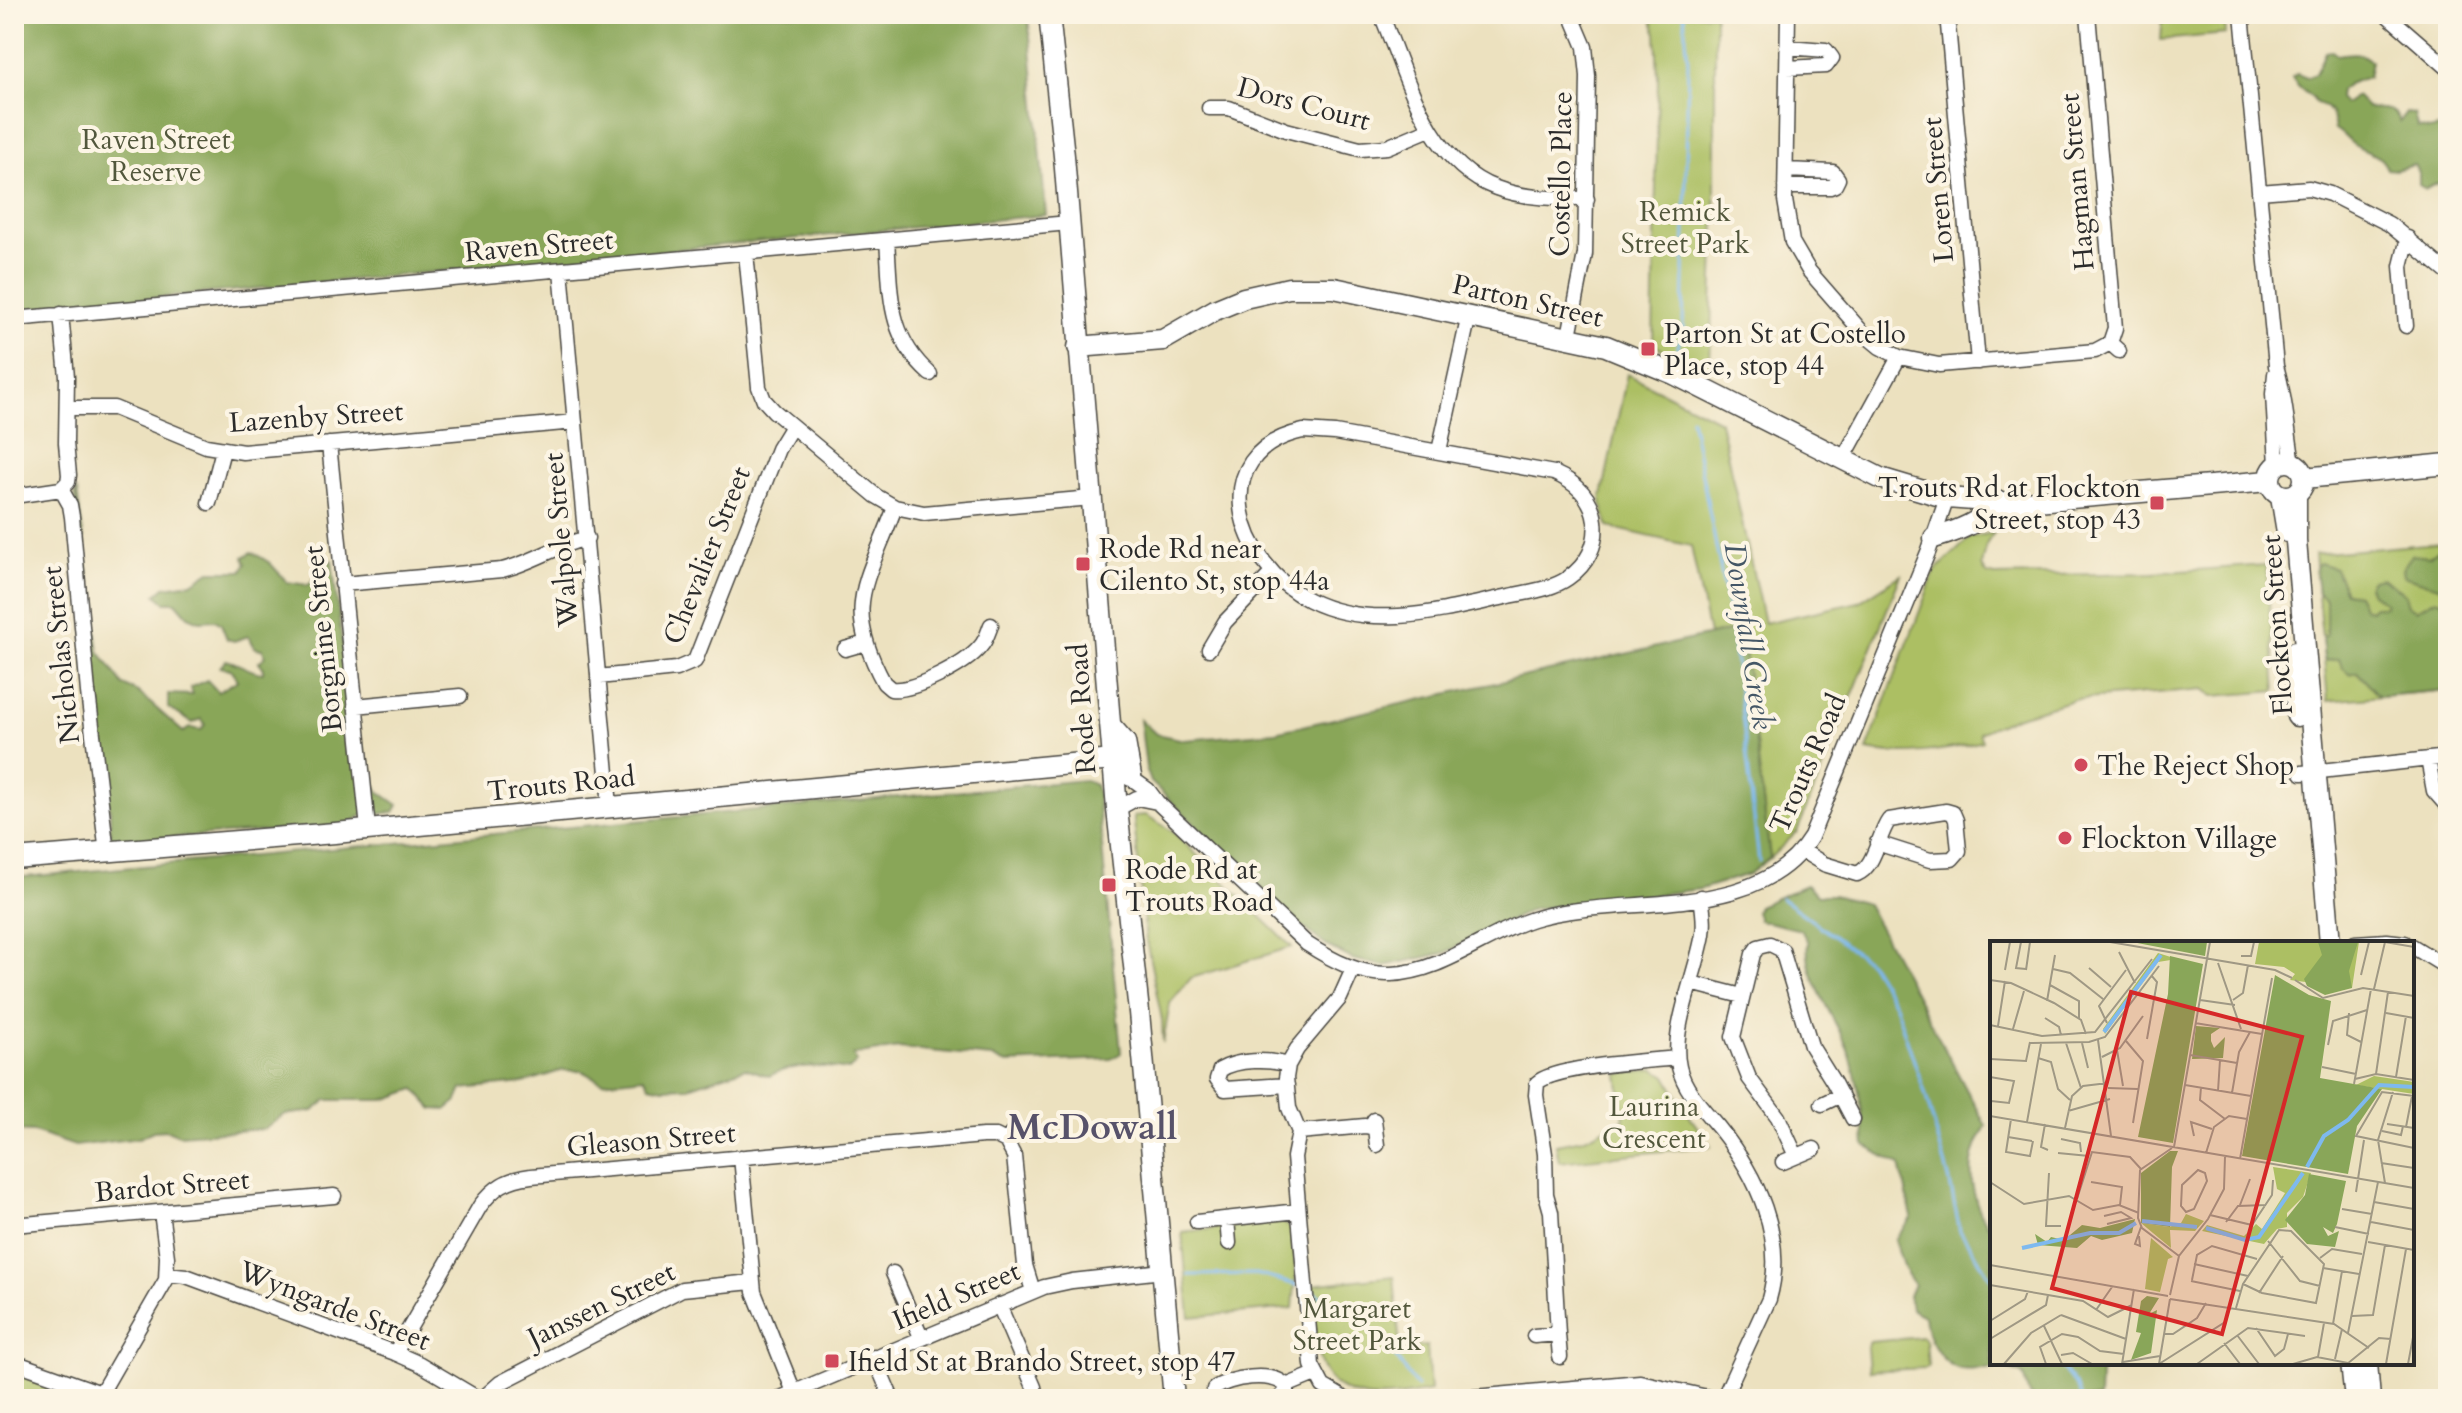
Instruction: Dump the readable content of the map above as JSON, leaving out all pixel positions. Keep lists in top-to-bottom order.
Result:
{
  "streets": {
    "street": [
      "Dors Court",
      "Costello Place",
      "Hagman Street",
      "Loren Street",
      "Raven Street",
      "Parton Street",
      "Lazenby Street",
      "Walpole Street",
      "Chevalier Street",
      "Flockton Street",
      "Borgnine Street",
      "Nicholas Street",
      "Rode Road",
      "Trouts Road",
      "Gleason Street",
      "Bardot Street",
      "Ifield Street",
      "Janssen Street",
      "Wyngarde Street"
    ]
  },
  "crossings": [
    ["Costello Place", "Parton Street"],
    ["Hagman Street", "Loren Street"],
    ["Raven Street", "Walpole Street"],
    ["Raven Street", "Nicholas Street"],
    ["Raven Street", "Rode Road"],
    ["Parton Street", "Rode Road"],
    ["Parton Street", "Trouts Road"],
    ["Lazenby Street", "Walpole Street"],
    ["Lazenby Street", "Borgnine Street"],
    ["Lazenby Street", "Nicholas Street"],
    ["Walpole Street", "Chevalier Street"],
    ["Walpole Street", "Trouts Road"],
    ["Borgnine Street", "Trouts Road"],
    ["Nicholas Street", "Trouts Road"],
    ["Rode Road", "Trouts Road"],
    ["Rode Road", "Ifield Street"],
    ["Gleason Street", "Ifield Street"],
    ["Gleason Street", "Wyngarde Street"],
    ["Janssen Street", "Wyngarde Street"]
  ],
  "districts": ["McDowall"],
  "water": ["Downfall Creek"],
  "parks": [
    "Raven Street Reserve",
    "Remick Street Park",
    "Laurina Crescent",
    "Margaret Street Park"
  ],
  "places": {
    "transit": [
      "Parton St at Costello Place, stop 44",
      "Trouts Rd at Flockton Street, stop 43",
      "Rode Rd near Cilento St, stop 44a",
      "Rode Rd at Trouts Road",
      "Ifield St at Brando Street, stop 47"
    ],
    "other": ["The Reject Shop", "Flockton Village"]
  }
}
